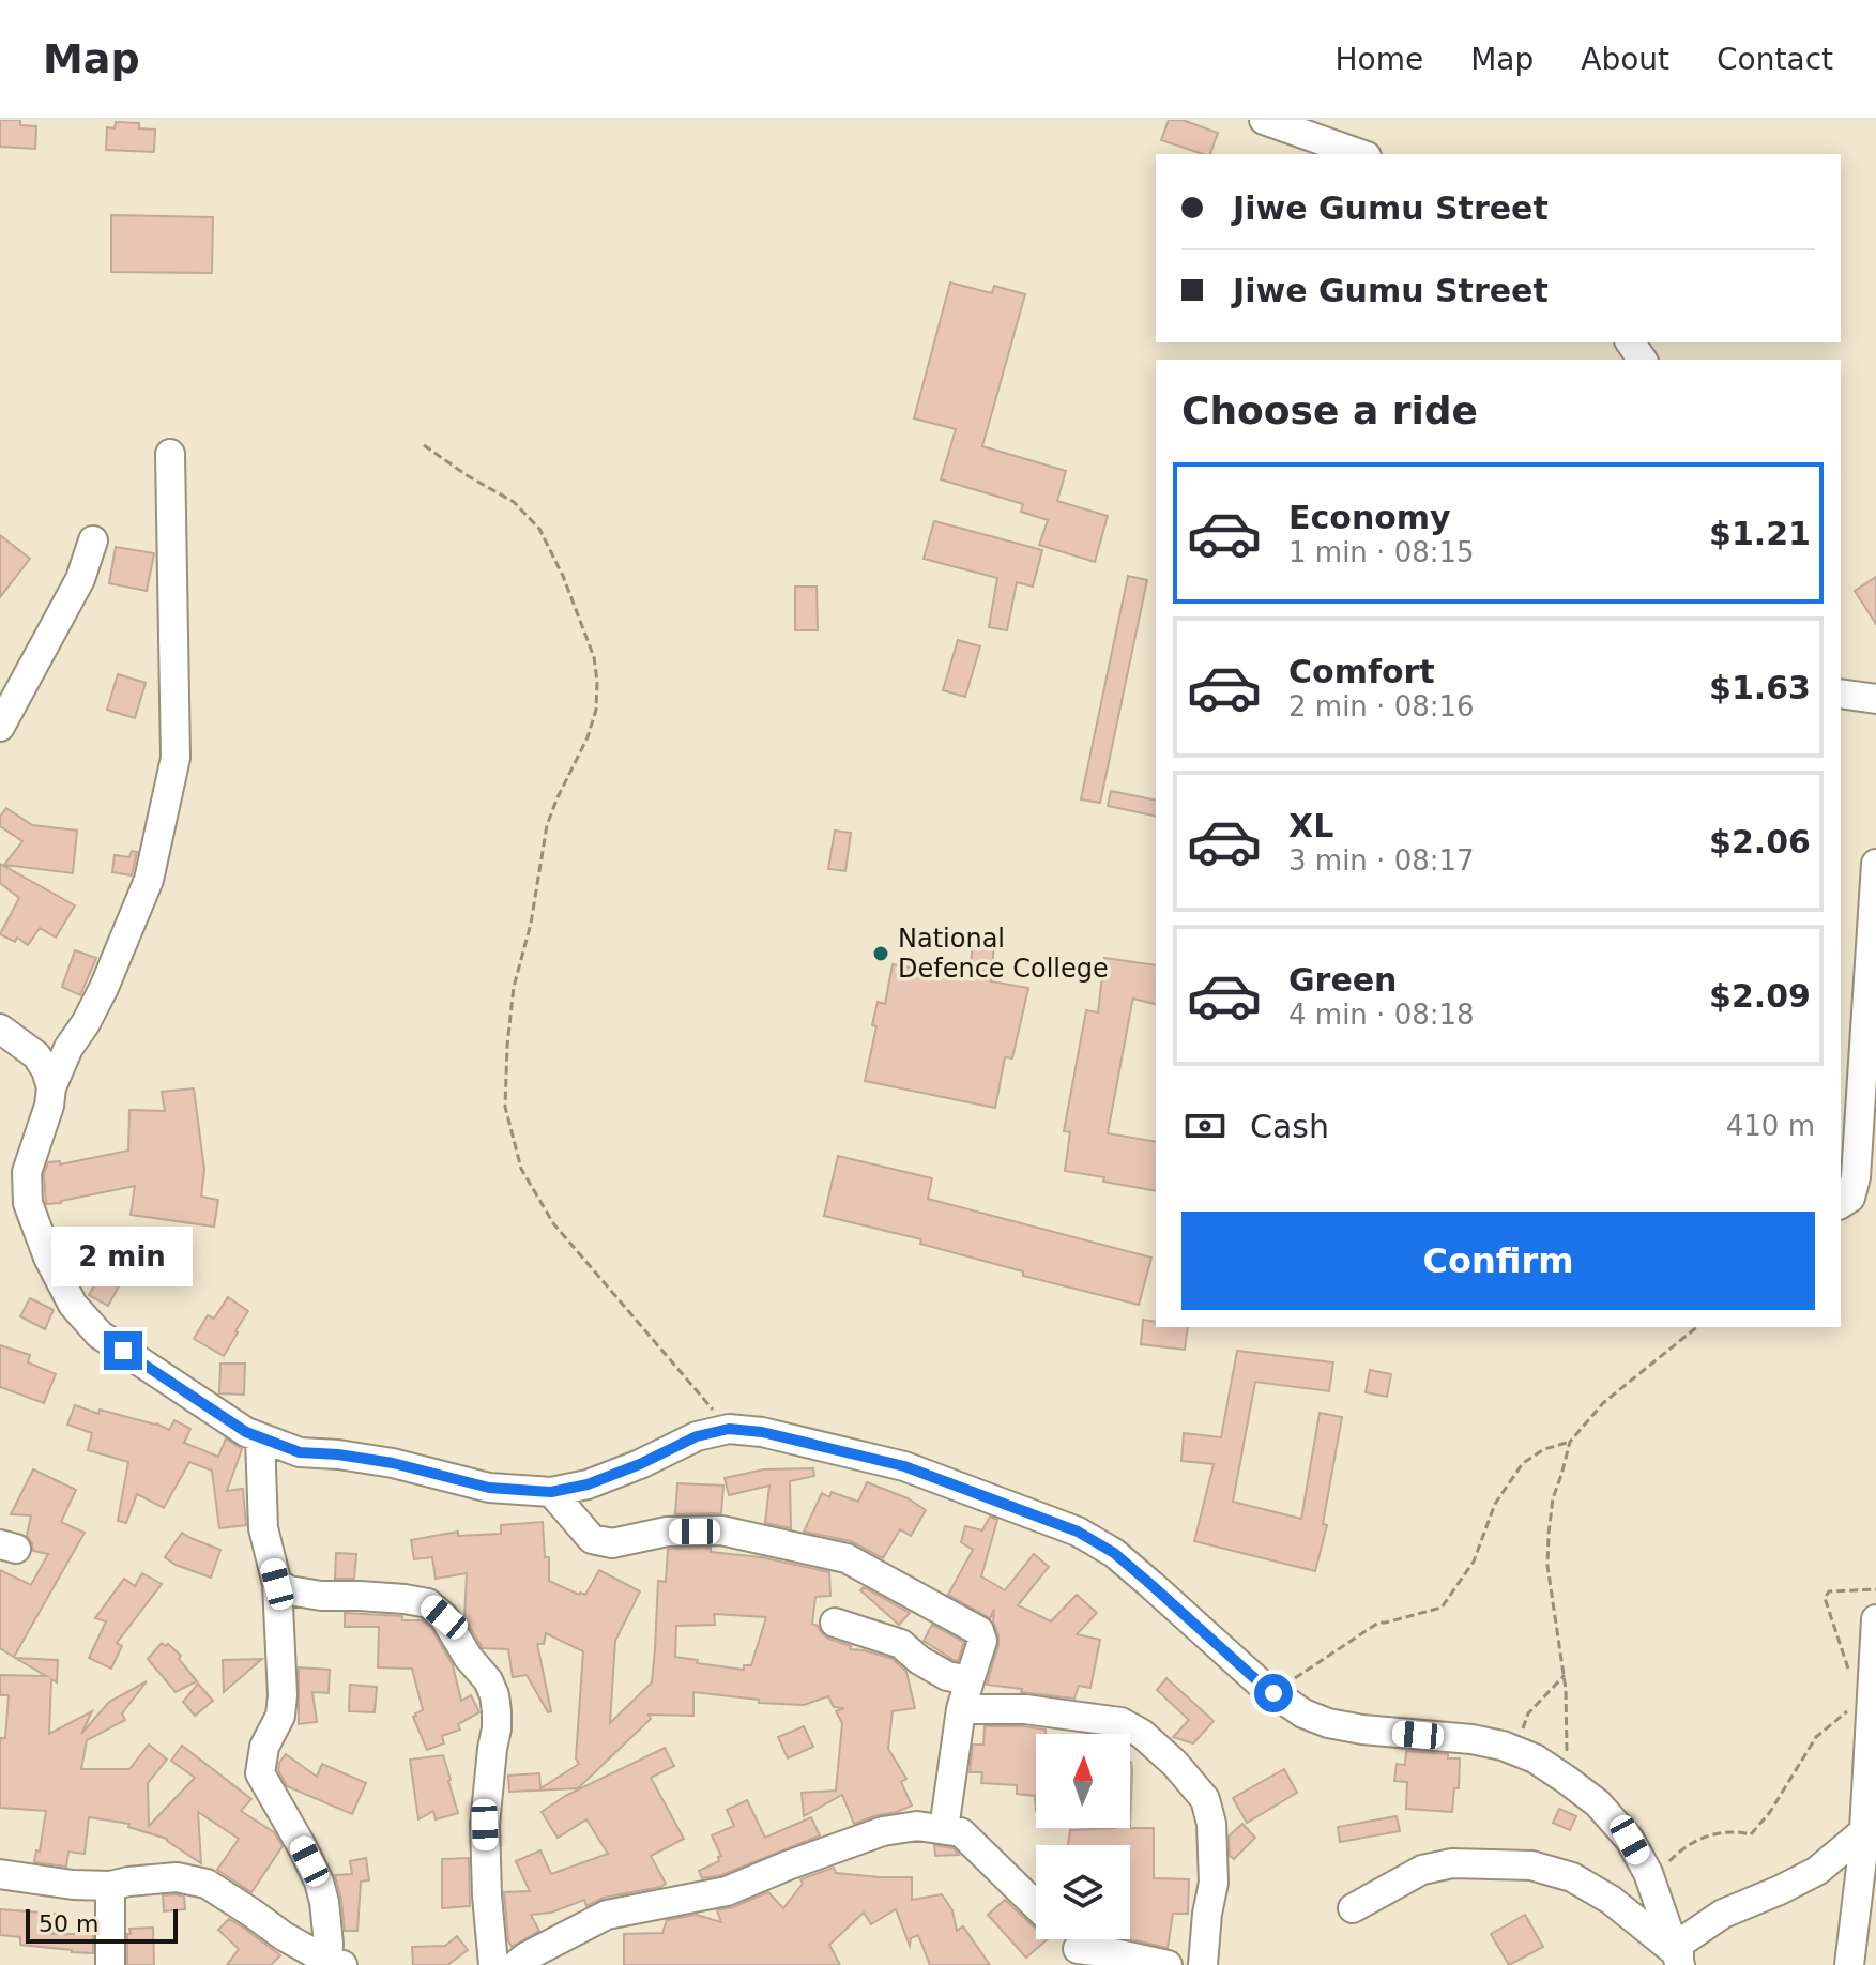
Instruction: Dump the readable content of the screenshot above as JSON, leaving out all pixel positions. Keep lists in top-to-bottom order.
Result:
{
  "places": ["National Defence College"],
  "scale_bar": "50 m",
  "north": "top",
  "page": {
    "header": "Map",
    "nav": [
      "Home",
      "Map",
      "About",
      "Contact"
    ],
    "banner": ["Jiwe Gumu Street", "Jiwe Gumu Street"],
    "heading": "Choose a ride",
    "list": [
      {
        "name": "Economy",
        "note": "1 min · 08:15",
        "value": "$1.21"
      },
      {
        "name": "Comfort",
        "note": "2 min · 08:16",
        "value": "$1.63"
      },
      {
        "name": "XL",
        "note": "3 min · 08:17",
        "value": "$2.06"
      },
      {
        "name": "Green",
        "note": "4 min · 08:18",
        "value": "$2.09"
      }
    ],
    "pay": ["Cash", "410 m"],
    "buttons": "Confirm",
    "bubble": "2 min",
    "scale": "50 m"
  }
}
